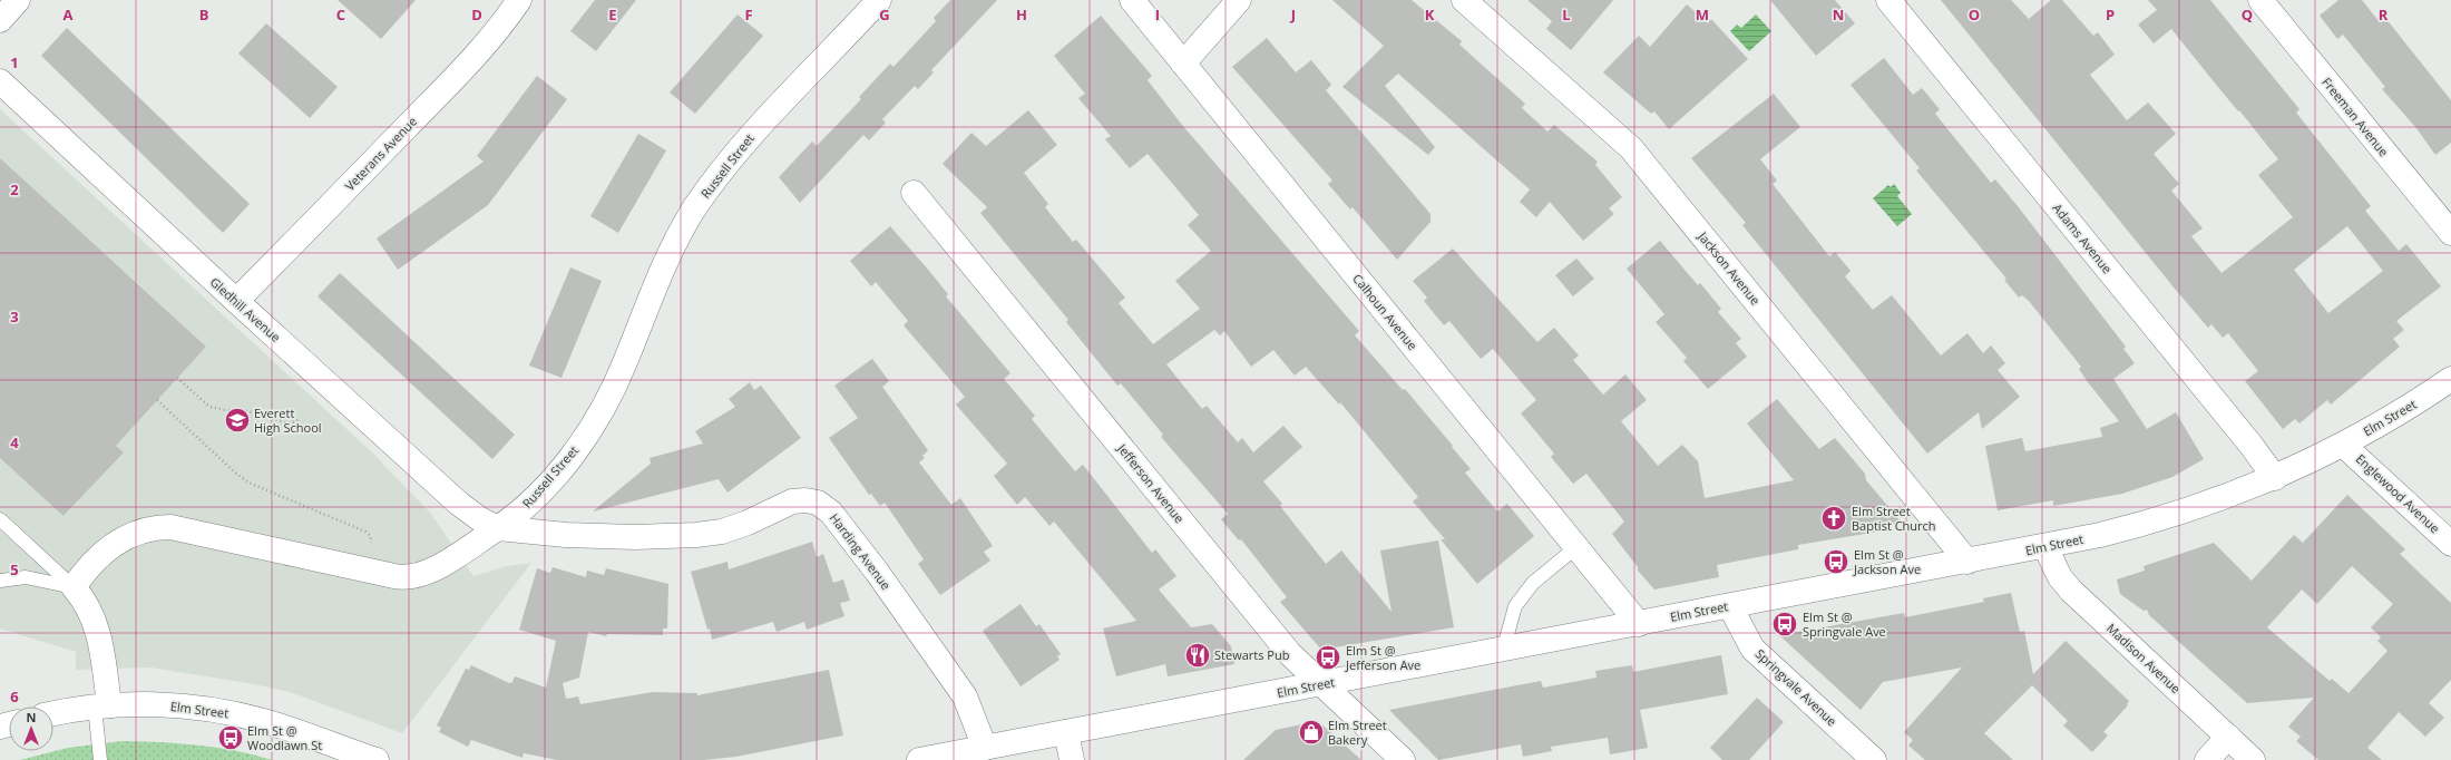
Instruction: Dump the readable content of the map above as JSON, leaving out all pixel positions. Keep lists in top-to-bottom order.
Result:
{
  "streets": {
    "street": [
      "Freeman Avenue",
      "Veterans Avenue",
      "Russell Street",
      "Adams Avenue",
      "Jackson Avenue",
      "Gledhill Avenue",
      "Calhoun Avenue",
      "Elm Street",
      "Jefferson Avenue",
      "Englewood Avenue",
      "Harding Avenue",
      "Madison Avenue",
      "Springvale Avenue"
    ]
  },
  "crossings": [
    ["Veterans Avenue", "Gledhill Avenue"],
    ["Russell Street", "Gledhill Avenue"],
    ["Russell Street", "Harding Avenue"],
    ["Adams Avenue", "Elm Street"],
    ["Jackson Avenue", "Elm Street"],
    ["Gledhill Avenue", "Harding Avenue"],
    ["Calhoun Avenue", "Elm Street"],
    ["Elm Street", "Jefferson Avenue"],
    ["Elm Street", "Englewood Avenue"],
    ["Elm Street", "Harding Avenue"],
    ["Elm Street", "Madison Avenue"],
    ["Elm Street", "Springvale Avenue"]
  ],
  "places": {
    "school or university": ["Everett High School"],
    "church": ["Elm Street Baptist Church"],
    "bus stop": [
      "Elm St @ Jackson Ave",
      "Elm St @ Springvale Ave",
      "Elm St @ Jefferson Ave",
      "Elm St @ Woodlawn St"
    ],
    "restaurant": ["Stewarts Pub"],
    "shop": ["Elm Street Bakery"]
  },
  "north": "top",
  "grid": {
    "columns": [
      "A",
      "B",
      "C",
      "D",
      "E",
      "F",
      "G",
      "H",
      "I",
      "J",
      "K",
      "L",
      "M",
      "N",
      "O",
      "P",
      "Q",
      "R"
    ],
    "rows": [
      "1",
      "2",
      "3",
      "4",
      "5",
      "6"
    ]
  }
}
